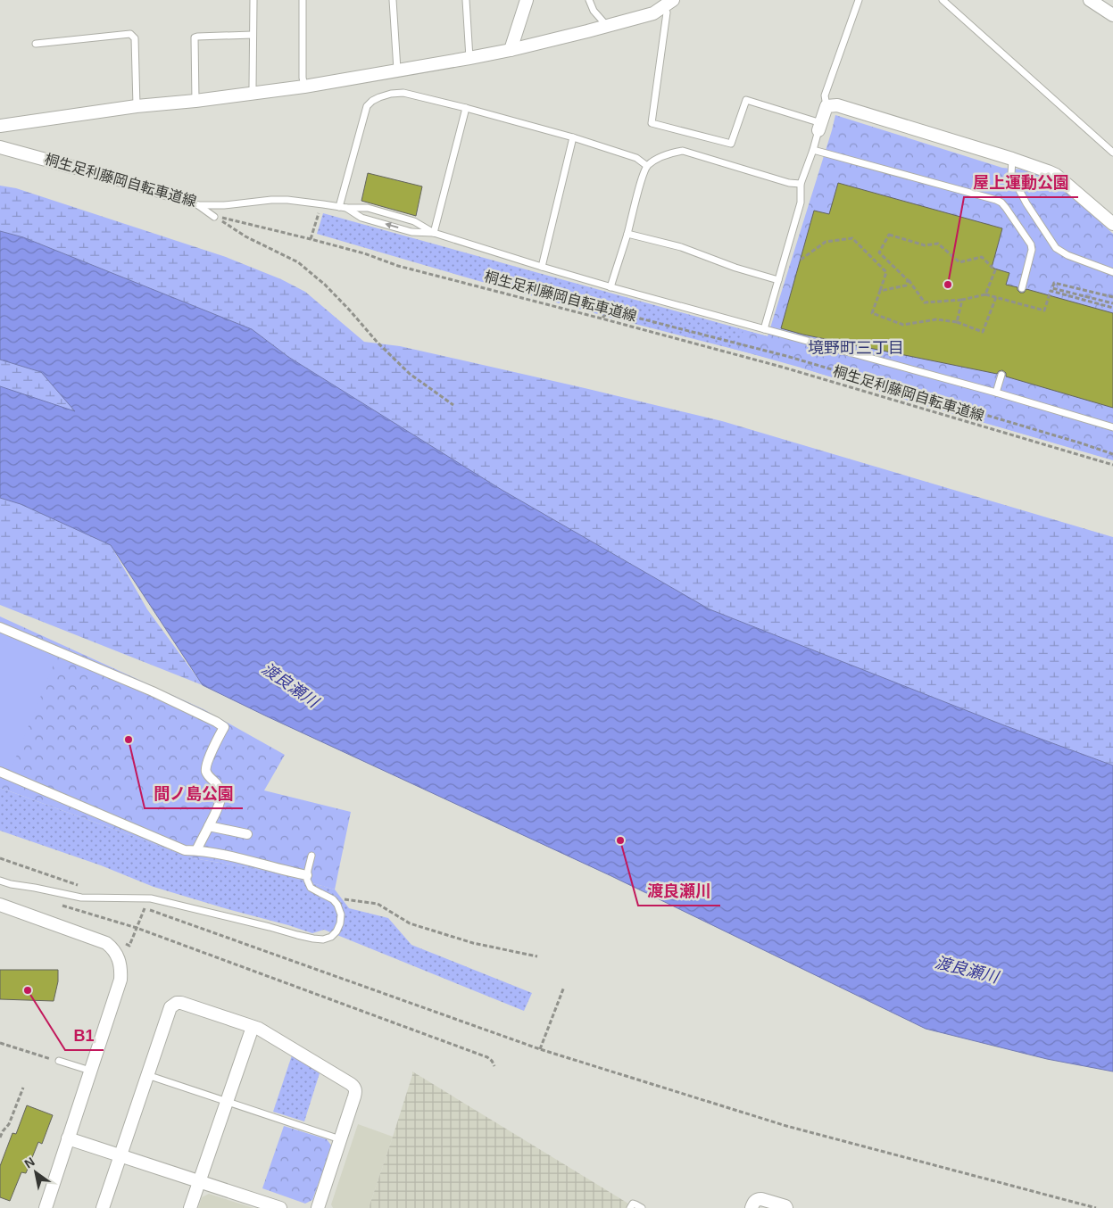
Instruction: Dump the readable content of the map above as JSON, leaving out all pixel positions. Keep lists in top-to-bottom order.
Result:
{
  "streets": {
    "path": ["桐生足利藤岡自転車道線"]
  },
  "districts": ["境野町三丁目"],
  "water": ["渡良瀬川"],
  "places": [
    "屋上運動公園",
    "間ノ島公園",
    "渡良瀬川",
    "B1"
  ],
  "north": "top left"
}
